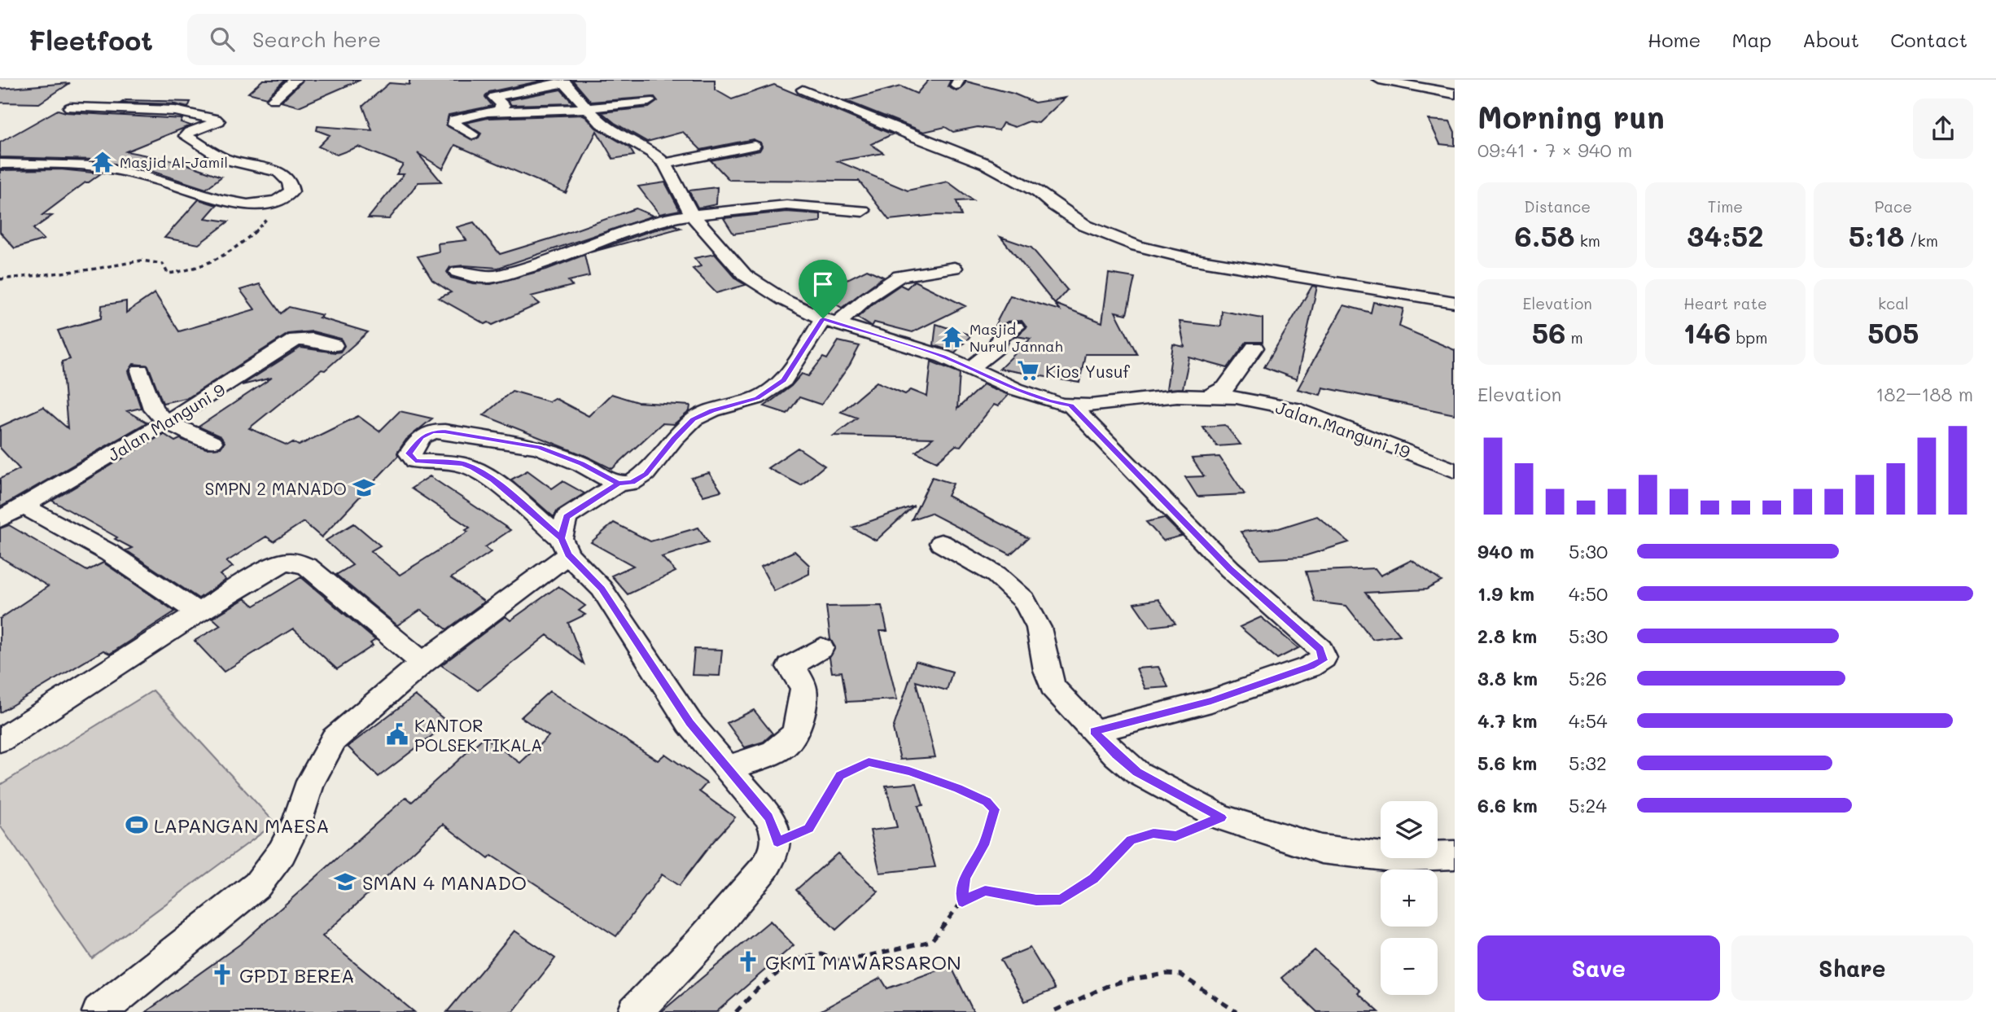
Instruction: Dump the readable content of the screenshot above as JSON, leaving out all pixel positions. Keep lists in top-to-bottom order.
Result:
{
  "streets": {
    "street": ["Jalan Manguni 9", "Jalan Manguni 19"]
  },
  "places": {
    "temple": ["Masjid Al-Jamil", "Masjid Nurul Jannah"],
    "supermarket": ["Kios Yusuf"],
    "school or university": ["SMPN 2 MANADO", "SMAN 4 MANADO"],
    "public building": ["KANTOR POLSEK TIKALA"],
    "sports": ["LAPANGAN MAESA"],
    "church": ["GKMI MAWARSARON", "GPDI BEREA"]
  },
  "page": {
    "header": "Fleetfoot",
    "search": "Search here",
    "nav": [
      "Home",
      "Map",
      "About",
      "Contact"
    ],
    "heading": ["Morning run", "09:41 · 7 × 940 m"],
    "stats": [
      ["Distance", "6.58 km"],
      ["Time", "34:52"],
      ["Pace", "5:18 /km"],
      ["Elevation", "56 m"],
      ["Heart rate", "146 bpm"],
      ["kcal", "505"]
    ],
    "chart": ["Elevation", "182–188 m"],
    "list": [
      {
        "name": "940 m",
        "note": "5:30"
      },
      {
        "name": "1.9 km",
        "note": "4:50"
      },
      {
        "name": "2.8 km",
        "note": "5:30"
      },
      {
        "name": "3.8 km",
        "note": "5:26"
      },
      {
        "name": "4.7 km",
        "note": "4:54"
      },
      {
        "name": "5.6 km",
        "note": "5:32"
      },
      {
        "name": "6.6 km",
        "note": "5:24"
      }
    ],
    "map_buttons": ["+", "−"],
    "buttons": ["Save", "Share"]
  }
}
